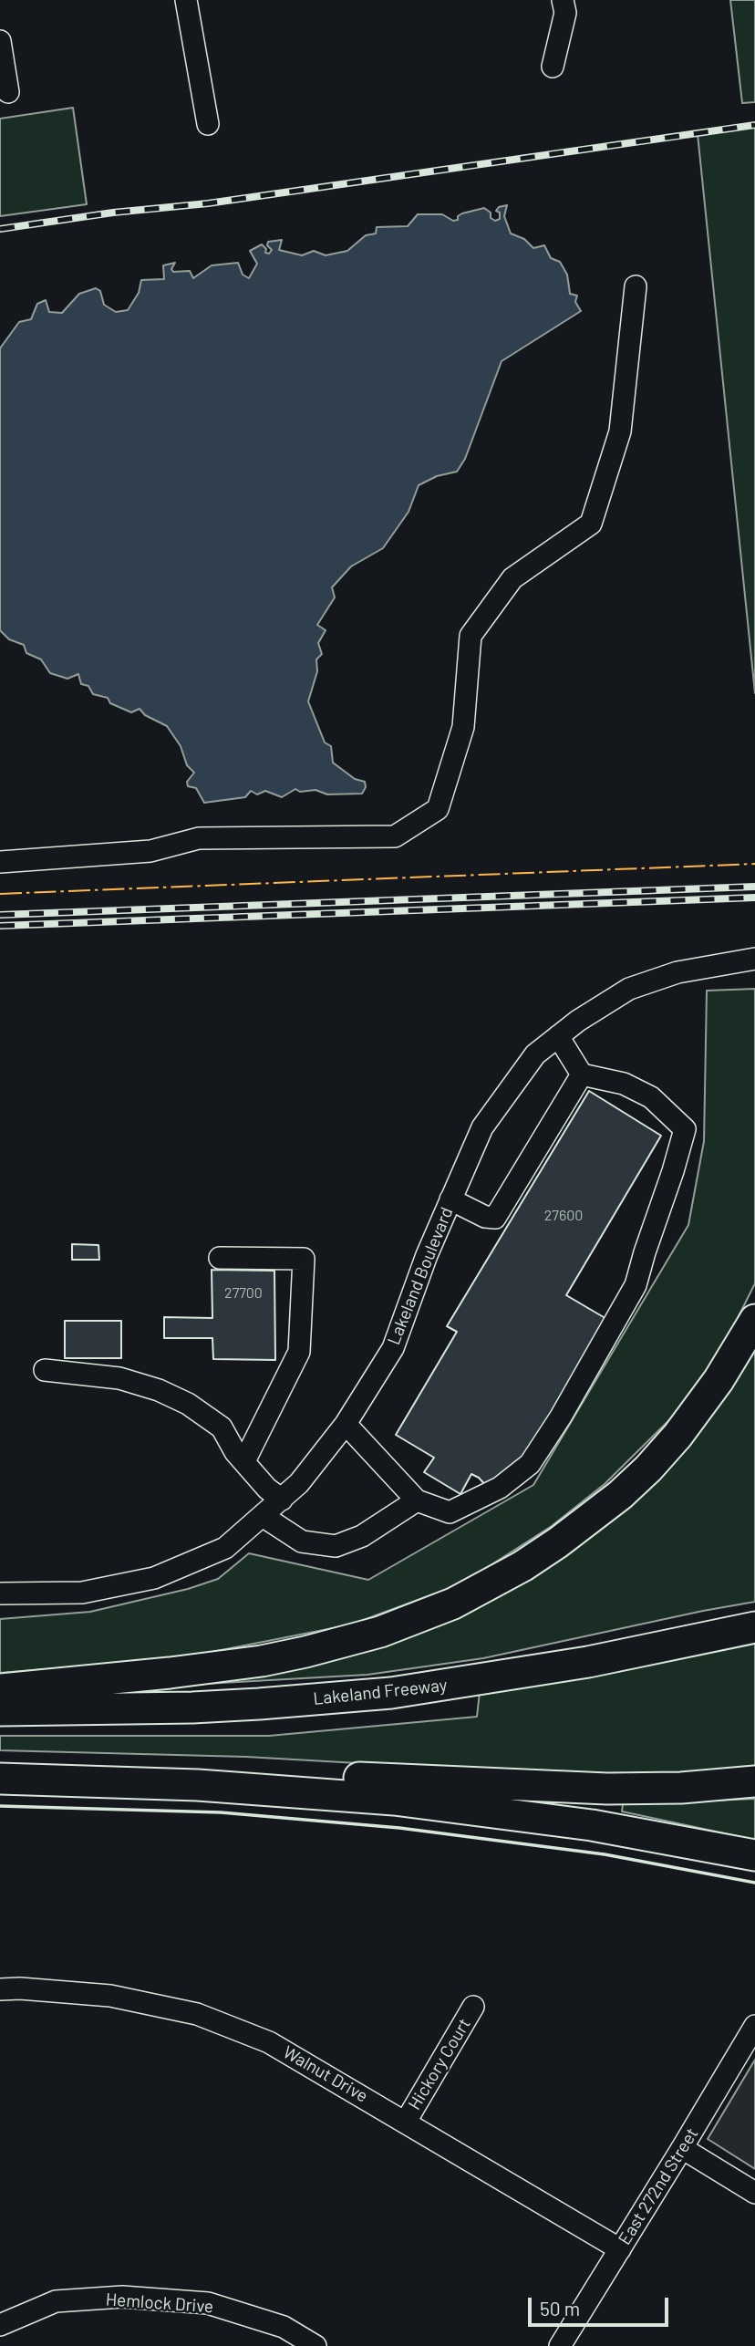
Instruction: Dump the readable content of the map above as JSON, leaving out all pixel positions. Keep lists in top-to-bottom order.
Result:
{
  "streets": {
    "highway": ["Lakeland Freeway"],
    "street": [
      "Lakeland Boulevard",
      "Hickory Court",
      "Walnut Drive",
      "East 272nd Street",
      "Hemlock Drive"
    ]
  },
  "crossings": [
    ["Hickory Court", "Walnut Drive"],
    ["Walnut Drive", "East 272nd Street"]
  ],
  "house_numbers": ["27600", "27700"],
  "scale_bar": "50 m"
}
